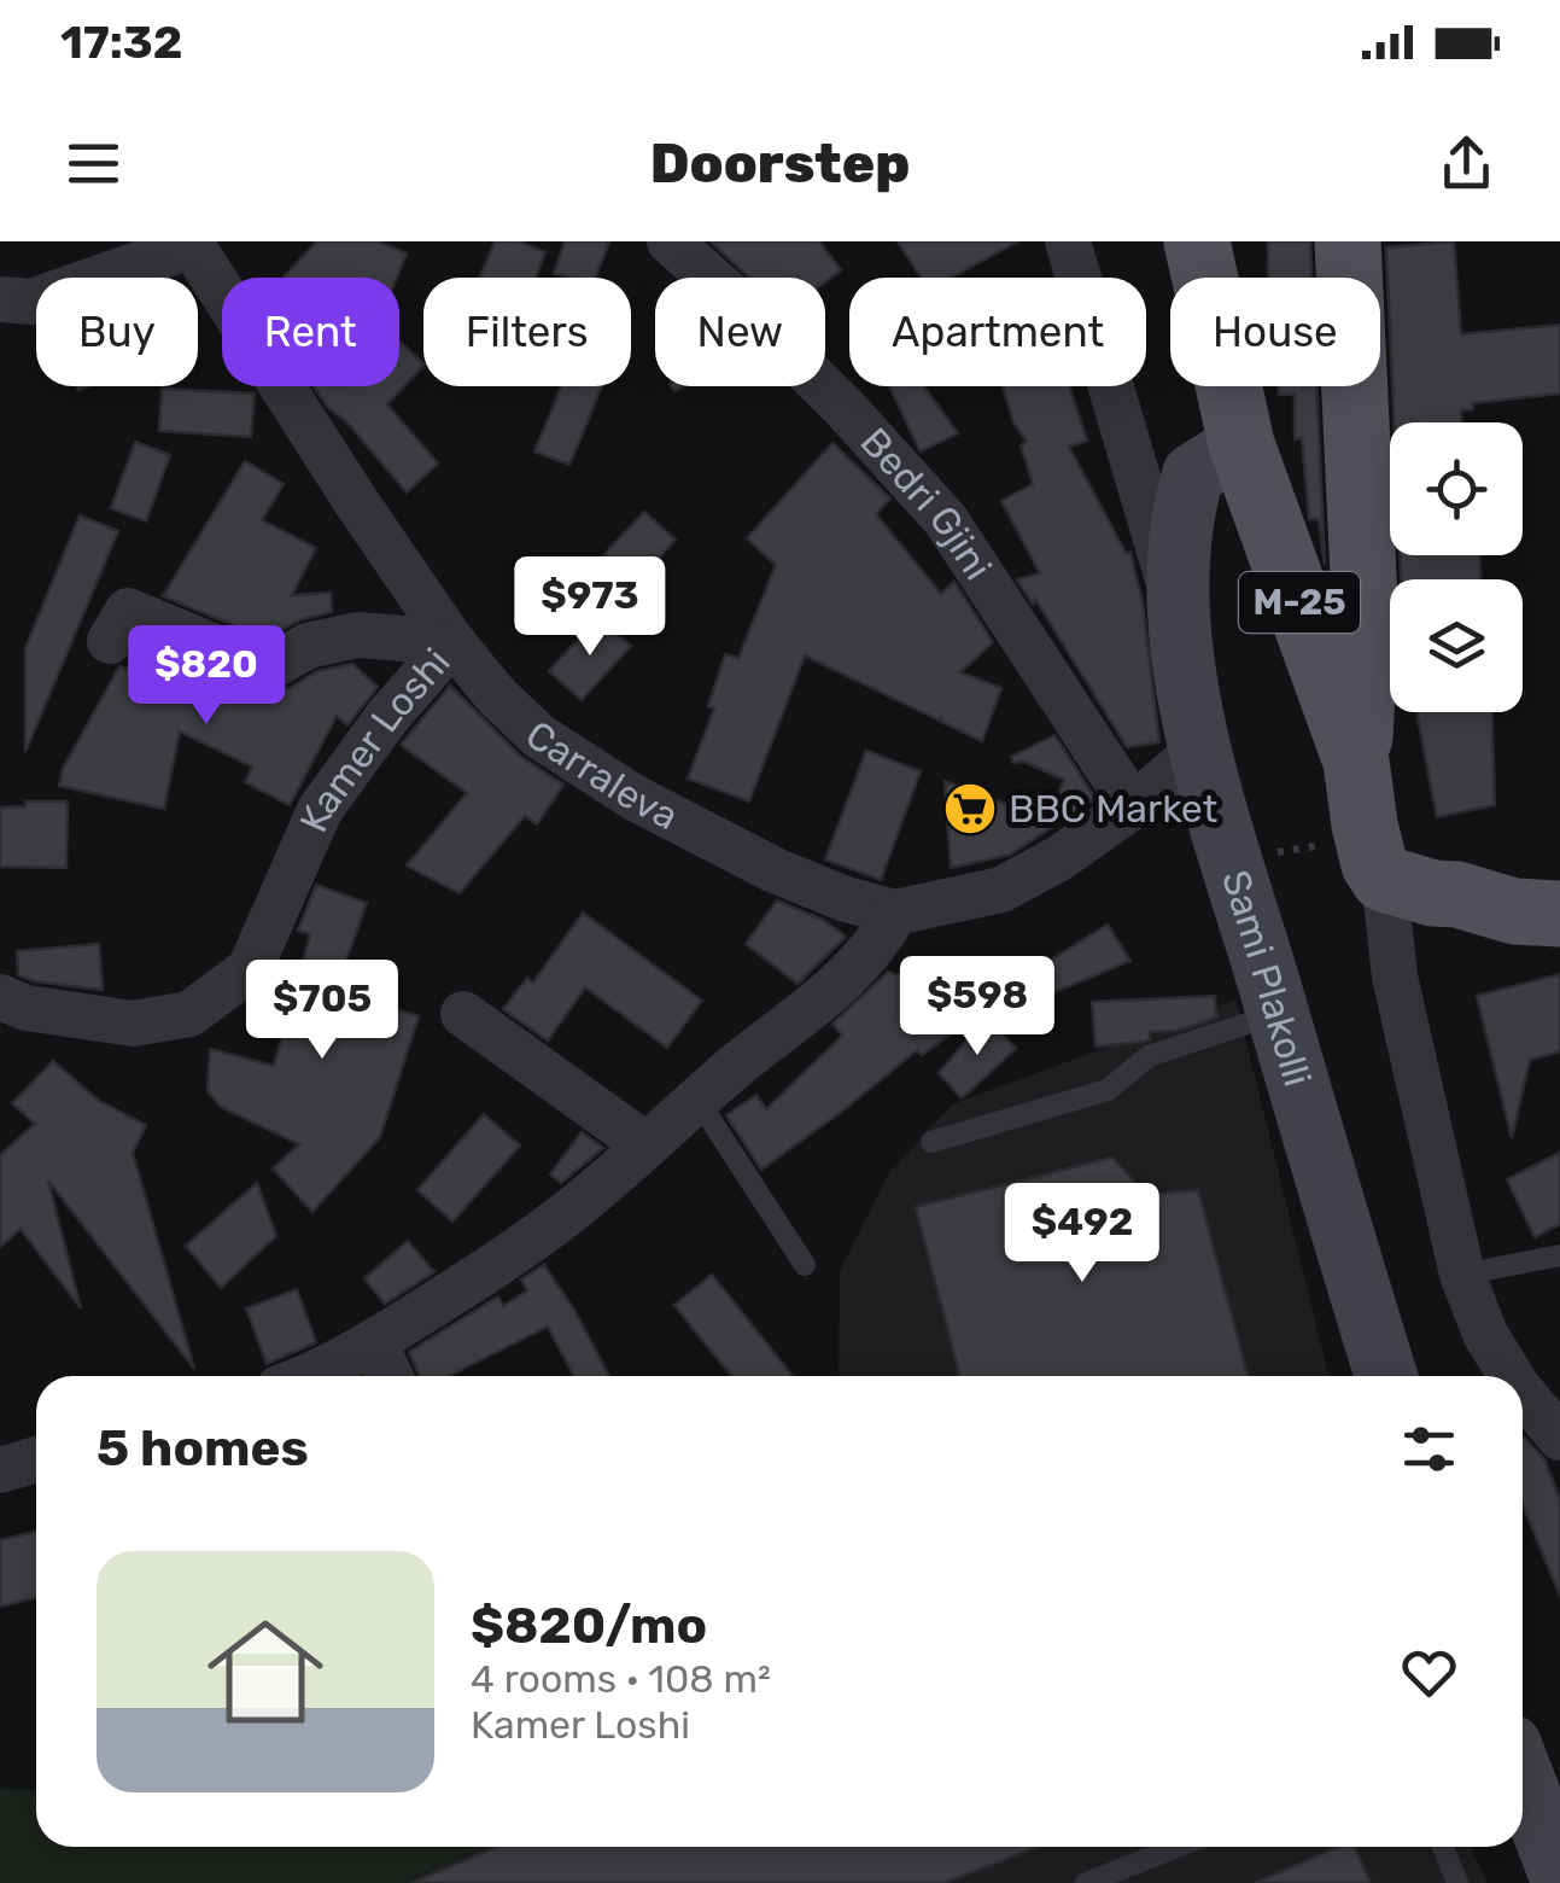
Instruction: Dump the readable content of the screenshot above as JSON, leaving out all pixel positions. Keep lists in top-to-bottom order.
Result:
{
  "streets": {
    "main road": ["M-25", "Sami Plakolli"],
    "street": ["Bedri Gjini", "Kamer Loshi", "Carraleva"]
  },
  "crossings": [
    ["Bedri Gjini", "Carraleva"],
    ["M-25", "Sami Plakolli"],
    ["Kamer Loshi", "Carraleva"],
    ["Carraleva", "Sami Plakolli"]
  ],
  "places": {
    "supermarket": ["BBC Market"]
  },
  "page": {
    "status": "17:32",
    "header": "Doorstep",
    "chip": [
      "Buy",
      "Rent",
      "Filters",
      "New",
      "Apartment",
      "House"
    ],
    "price": [
      "$973",
      "$820",
      "$598",
      "$705",
      "$492"
    ],
    "heading": "5 homes",
    "list": [
      {
        "name": "$820/mo",
        "note": "4 rooms · 108 m² · Kamer Loshi"
      }
    ]
  }
}
